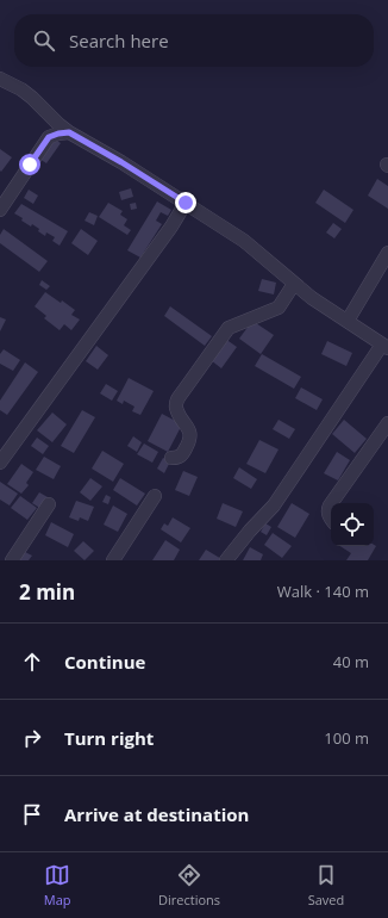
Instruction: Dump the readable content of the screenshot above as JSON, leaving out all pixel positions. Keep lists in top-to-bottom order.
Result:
{
  "page": {
    "search": "Search here",
    "heading": ["2 min", "Walk · 140 m"],
    "list": [
      ["Continue", "40 m"],
      ["Turn right", "100 m"],
      "Arrive at destination"
    ],
    "nav": ["Map", "Directions", "Saved"]
  }
}
